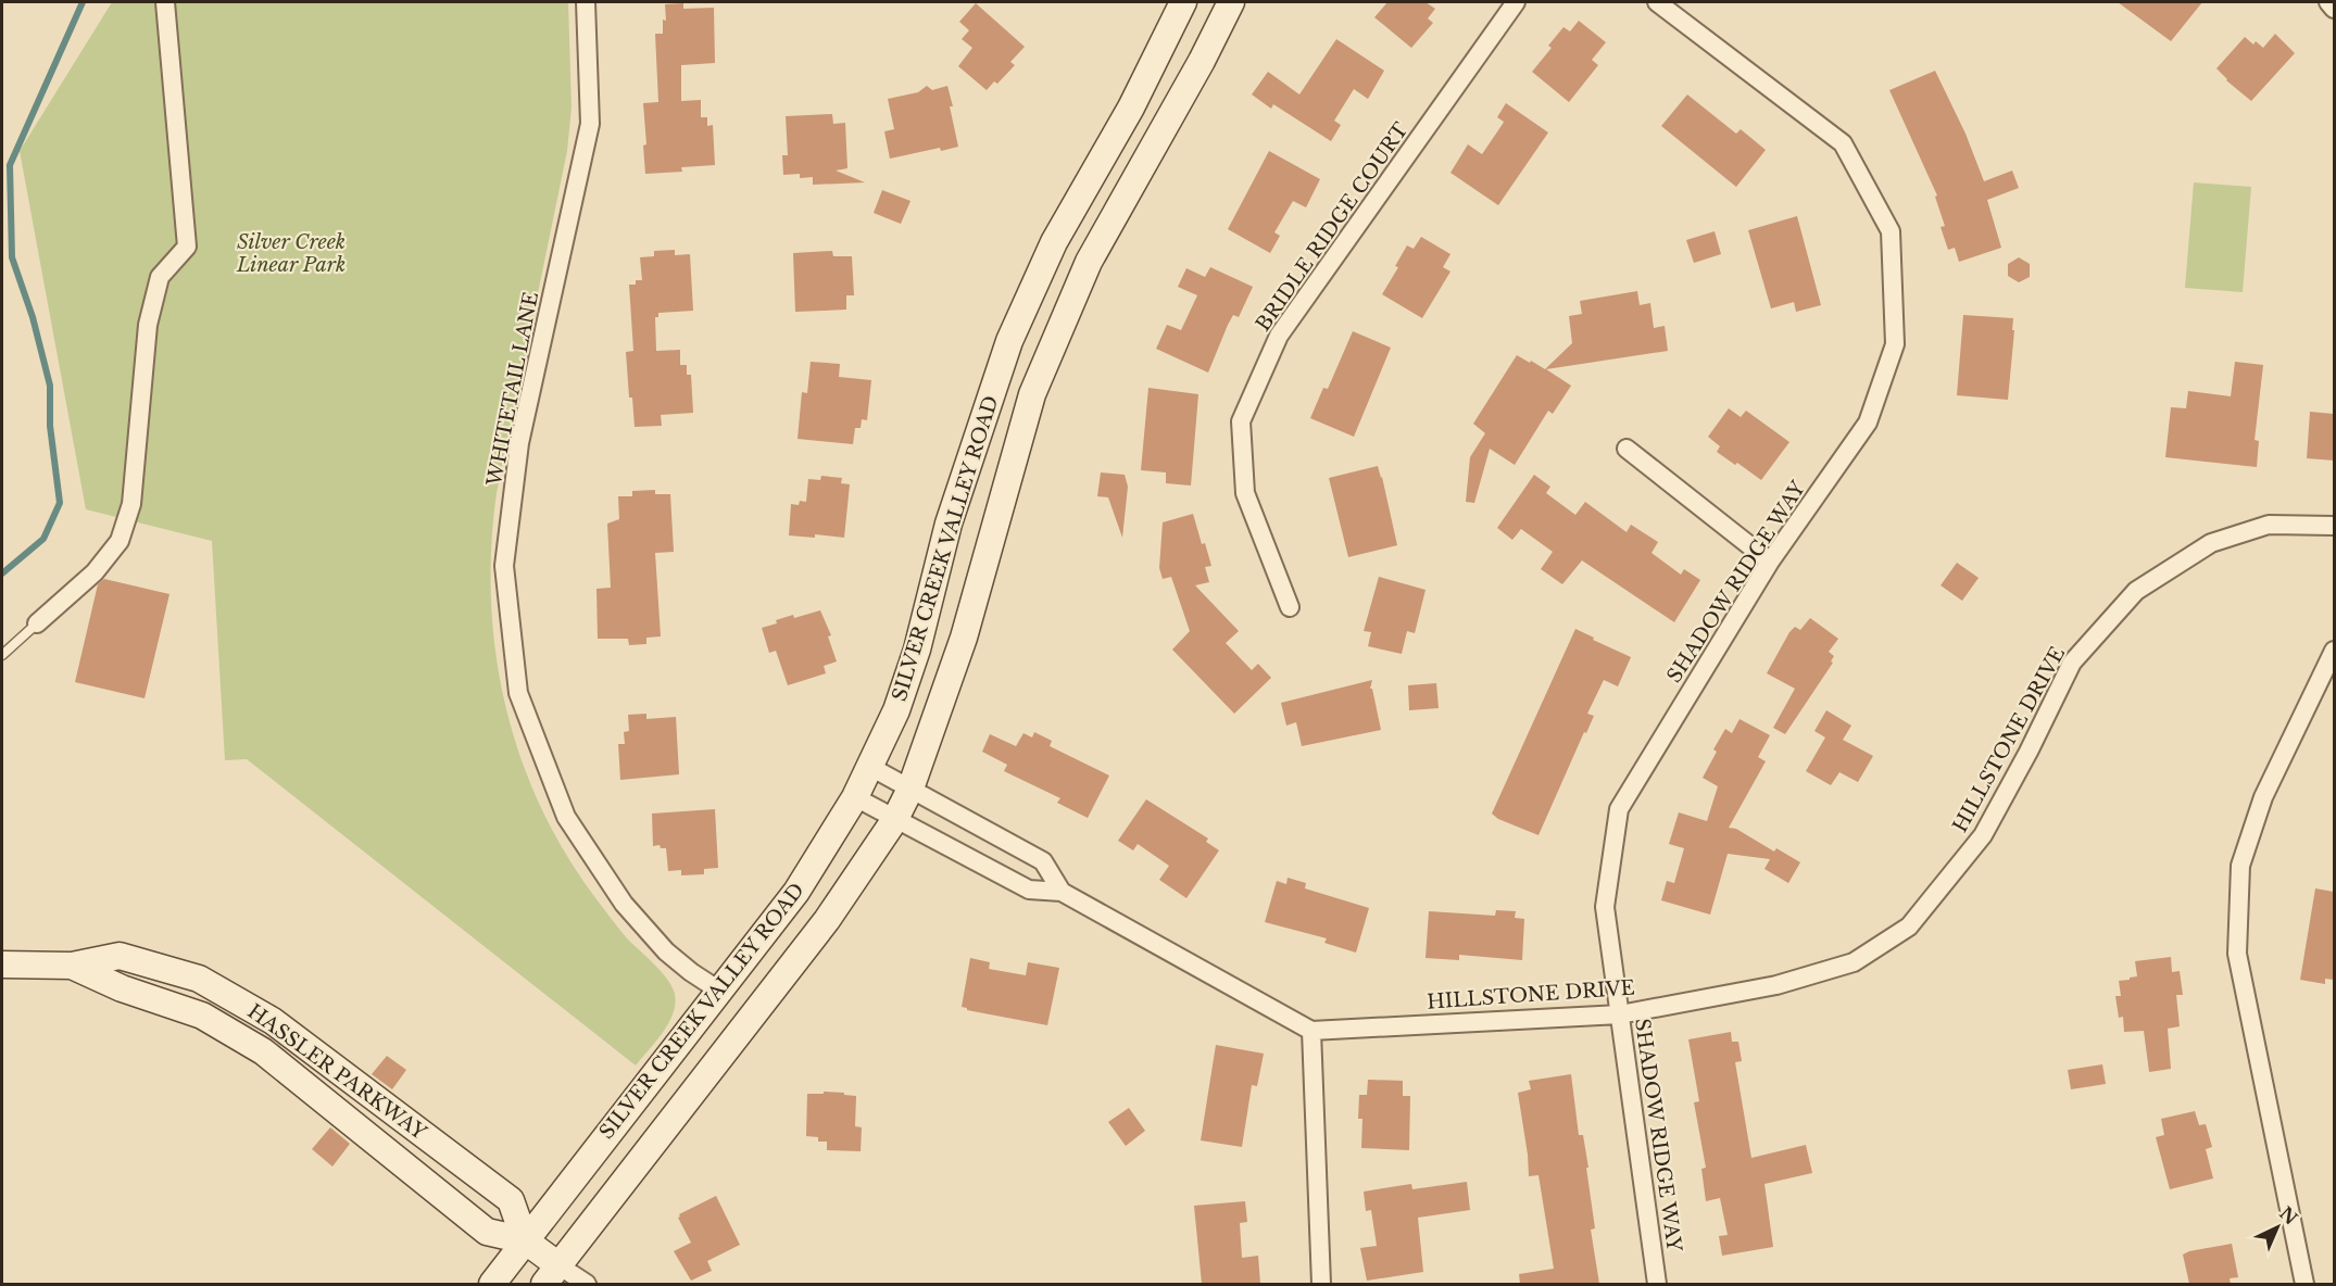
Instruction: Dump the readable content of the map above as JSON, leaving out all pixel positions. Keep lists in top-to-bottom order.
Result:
{
  "streets": {
    "main road": ["SILVER CREEK VALLEY ROAD", "HASSLER PARKWAY"],
    "street": [
      "BRIDLE RIDGE COURT",
      "WHITETAIL LANE",
      "SHADOW RIDGE WAY",
      "HILLSTONE DRIVE"
    ]
  },
  "crossings": [
    ["WHITETAIL LANE", "SILVER CREEK VALLEY ROAD"],
    ["SILVER CREEK VALLEY ROAD", "HASSLER PARKWAY"],
    ["SHADOW RIDGE WAY", "HILLSTONE DRIVE"]
  ],
  "parks": ["Silver Creek Linear Park"],
  "north": "top right"
}
